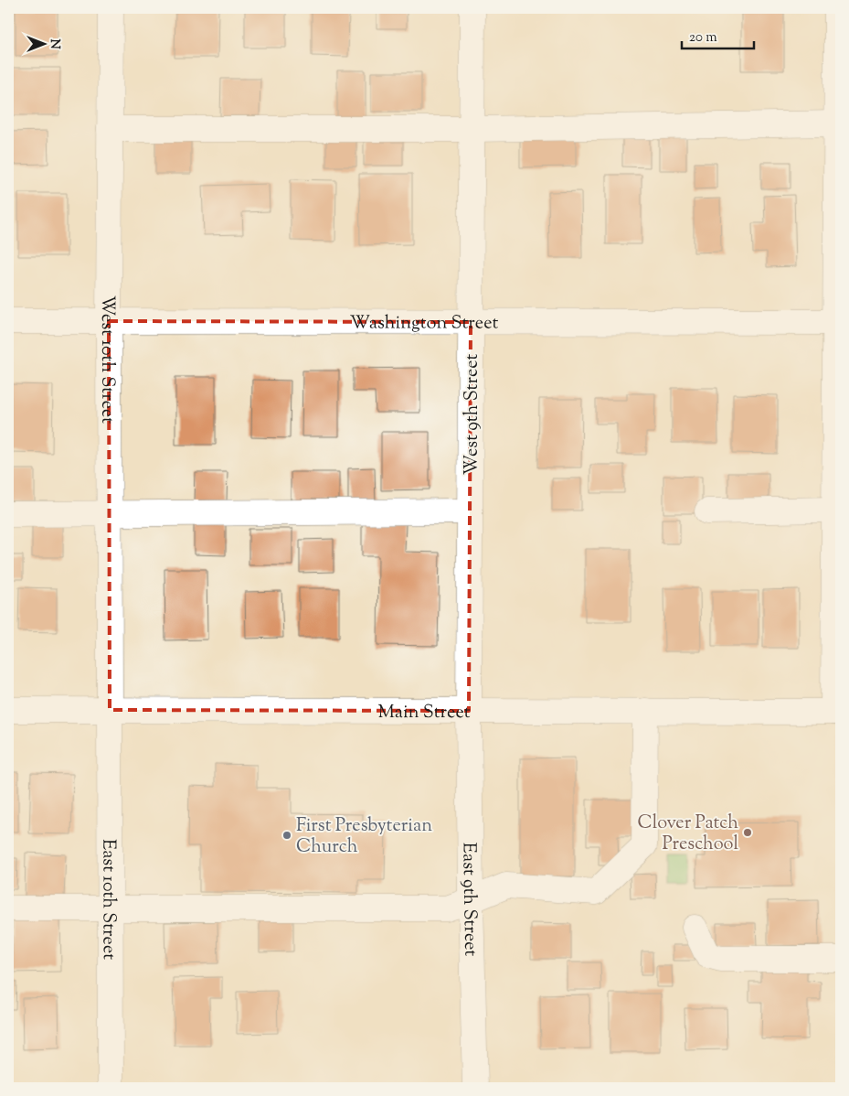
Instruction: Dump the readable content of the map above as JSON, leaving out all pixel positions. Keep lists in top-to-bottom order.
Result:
{
  "streets": {
    "street": [
      "Washington Street",
      "West 10th Street",
      "West 9th Street",
      "Main Street",
      "East 10th Street",
      "East 9th Street"
    ]
  },
  "crossings": [
    ["Washington Street", "West 10th Street"],
    ["Washington Street", "West 9th Street"],
    ["West 10th Street", "Main Street"],
    ["West 10th Street", "East 10th Street"],
    ["West 9th Street", "Main Street"],
    ["West 9th Street", "East 9th Street"],
    ["Main Street", "East 10th Street"],
    ["Main Street", "East 9th Street"]
  ],
  "places": ["Clover Patch Preschool", "First Presbyterian Church"],
  "scale_bar": "20 m",
  "north": "right"
}
